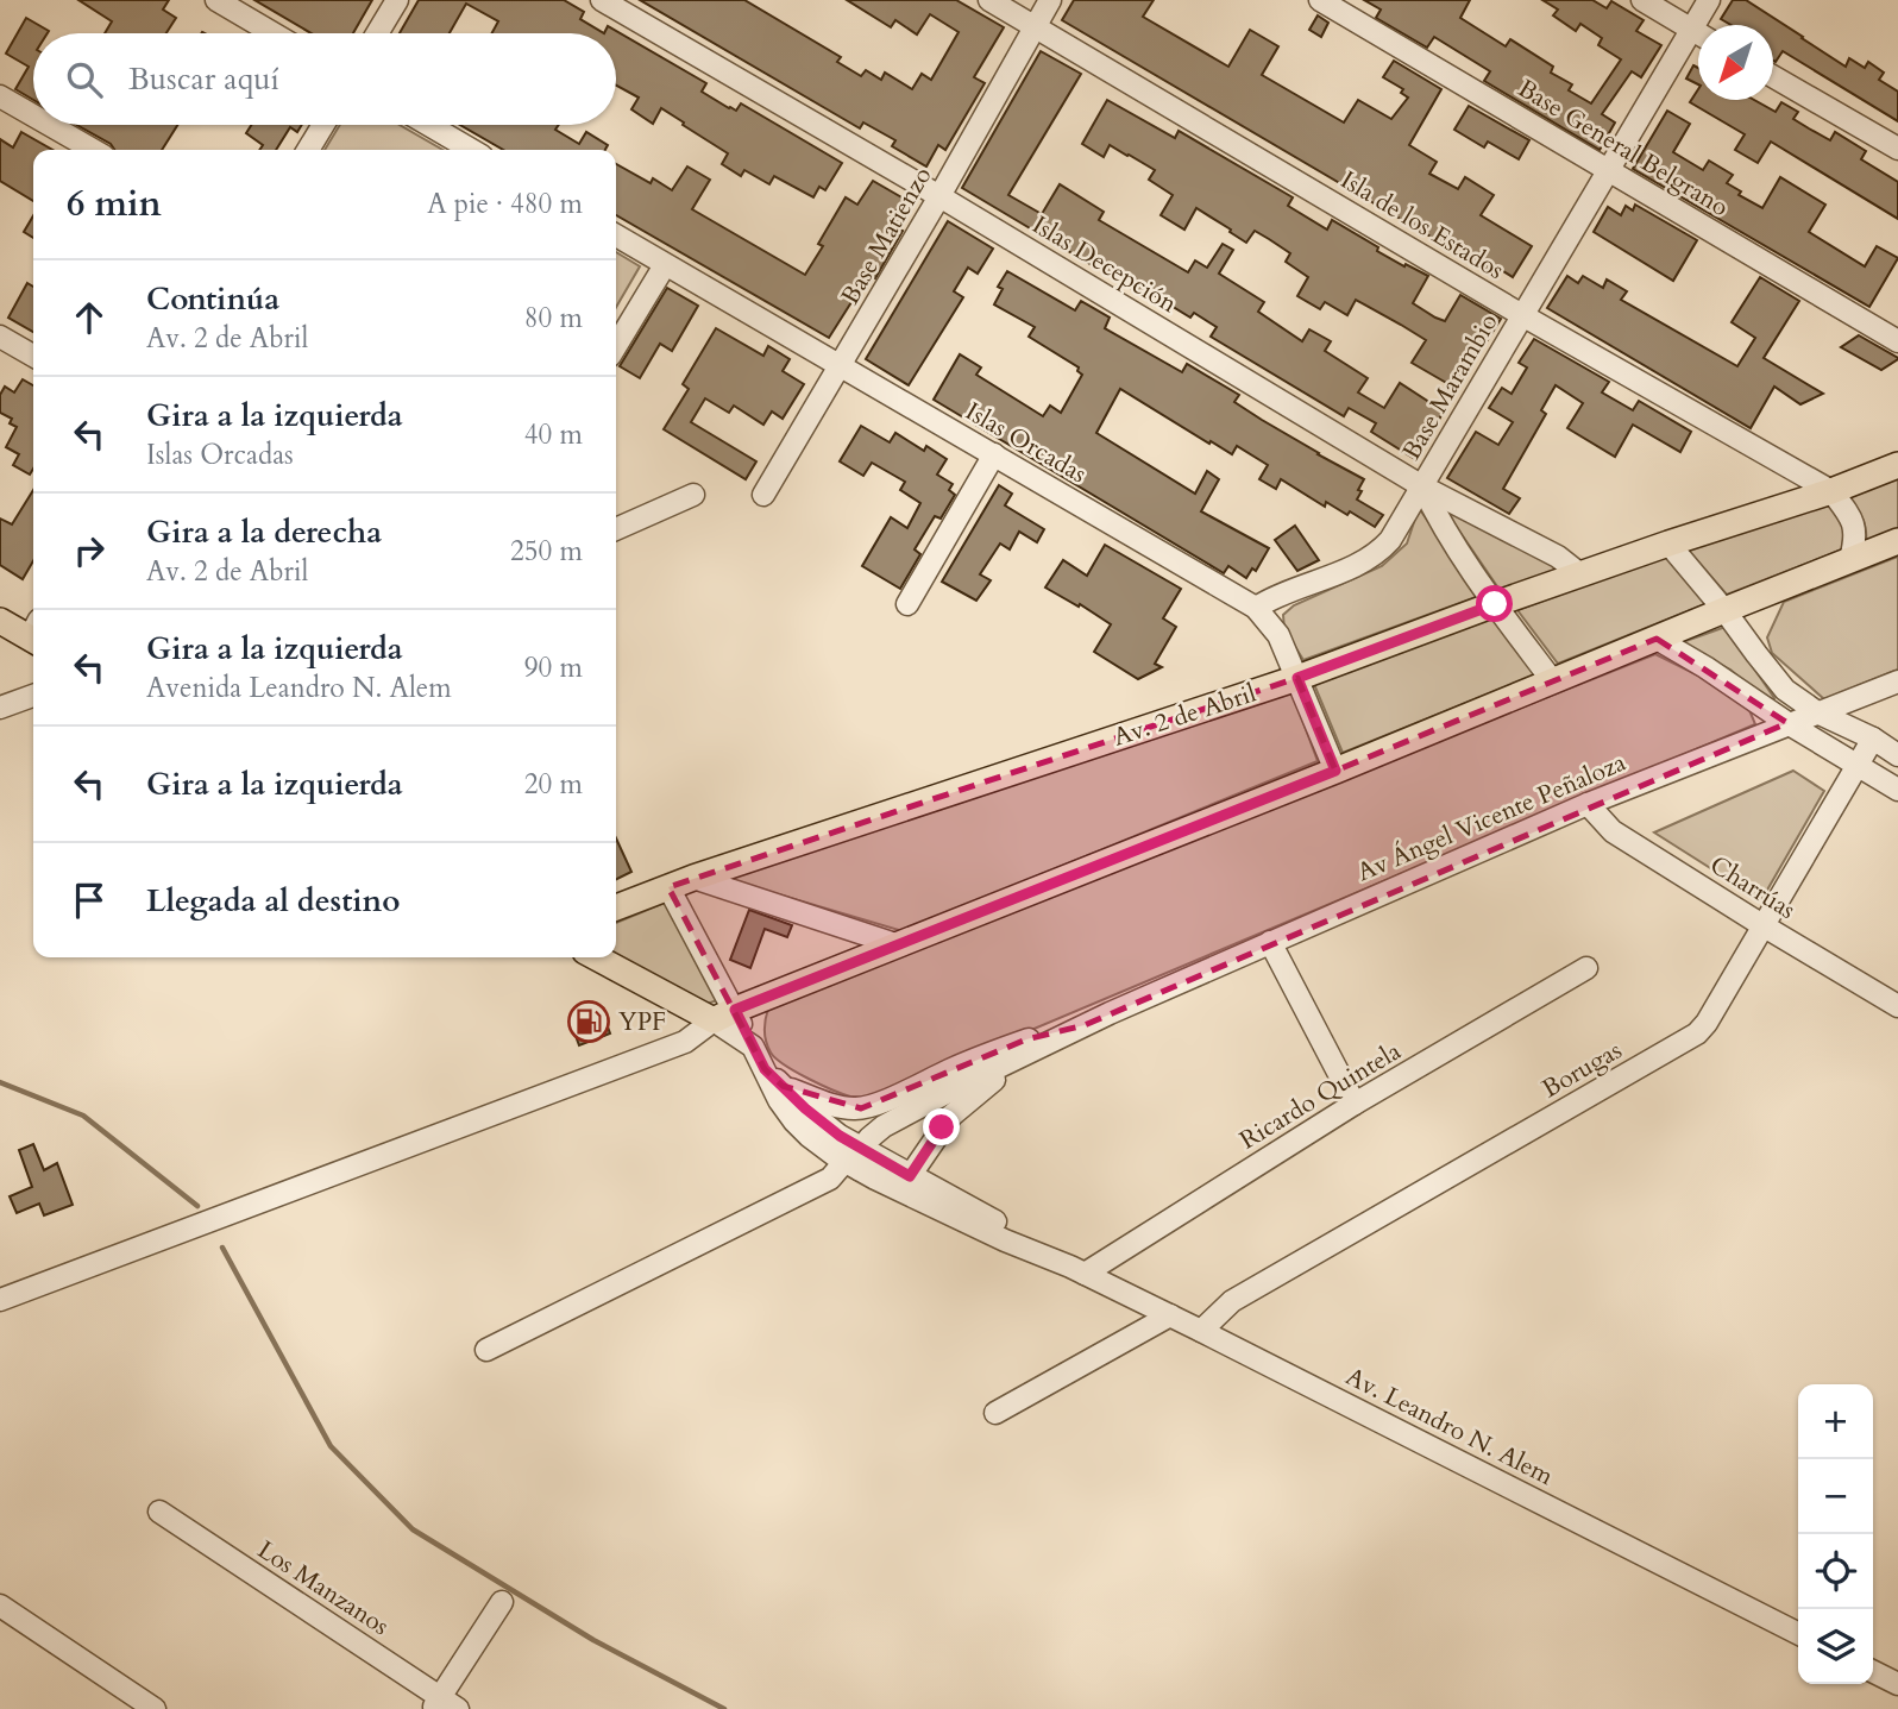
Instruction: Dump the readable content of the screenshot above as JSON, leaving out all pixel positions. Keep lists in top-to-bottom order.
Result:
{
  "streets": {
    "main road": ["Av. 2 de Abril"],
    "street": [
      "Base General Belgrano",
      "Isla de los Estados",
      "Base Matienzo",
      "Islas Decepción",
      "Base Marambio",
      "Islas Orcadas",
      "Av Ángel Vicente Peñaloza",
      "Charrúas",
      "Borugas",
      "Ricardo Quintela",
      "Av. Leandro N. Alem",
      "Los Manzanos"
    ]
  },
  "crossings": [
    ["Base General Belgrano", "Base Marambio"],
    ["Isla de los Estados", "Base Matienzo"],
    ["Isla de los Estados", "Base Marambio"],
    ["Isla de los Estados", "Av. 2 de Abril"],
    ["Base Matienzo", "Islas Decepción"],
    ["Base Matienzo", "Islas Orcadas"],
    ["Islas Decepción", "Base Marambio"],
    ["Islas Decepción", "Av. 2 de Abril"],
    ["Base Marambio", "Islas Orcadas"],
    ["Islas Orcadas", "Av. 2 de Abril"],
    ["Av Ángel Vicente Peñaloza", "Charrúas"],
    ["Charrúas", "Borugas"],
    ["Borugas", "Av. Leandro N. Alem"],
    ["Ricardo Quintela", "Av. Leandro N. Alem"]
  ],
  "places": {
    "fuel station": ["YPF"]
  },
  "north": "bottom left",
  "page": {
    "search": "Buscar aquí",
    "heading": ["6 min", "A pie · 480 m"],
    "list": [
      ["Continúa", "Av. 2 de Abril", "80 m"],
      ["Gira a la izquierda", "Islas Orcadas", "40 m"],
      ["Gira a la derecha", "Av. 2 de Abril", "250 m"],
      ["Gira a la izquierda", "Avenida Leandro N. Alem", "90 m"],
      ["Gira a la izquierda", "20 m"],
      "Llegada al destino"
    ],
    "map_buttons": ["+", "−"]
  }
}
